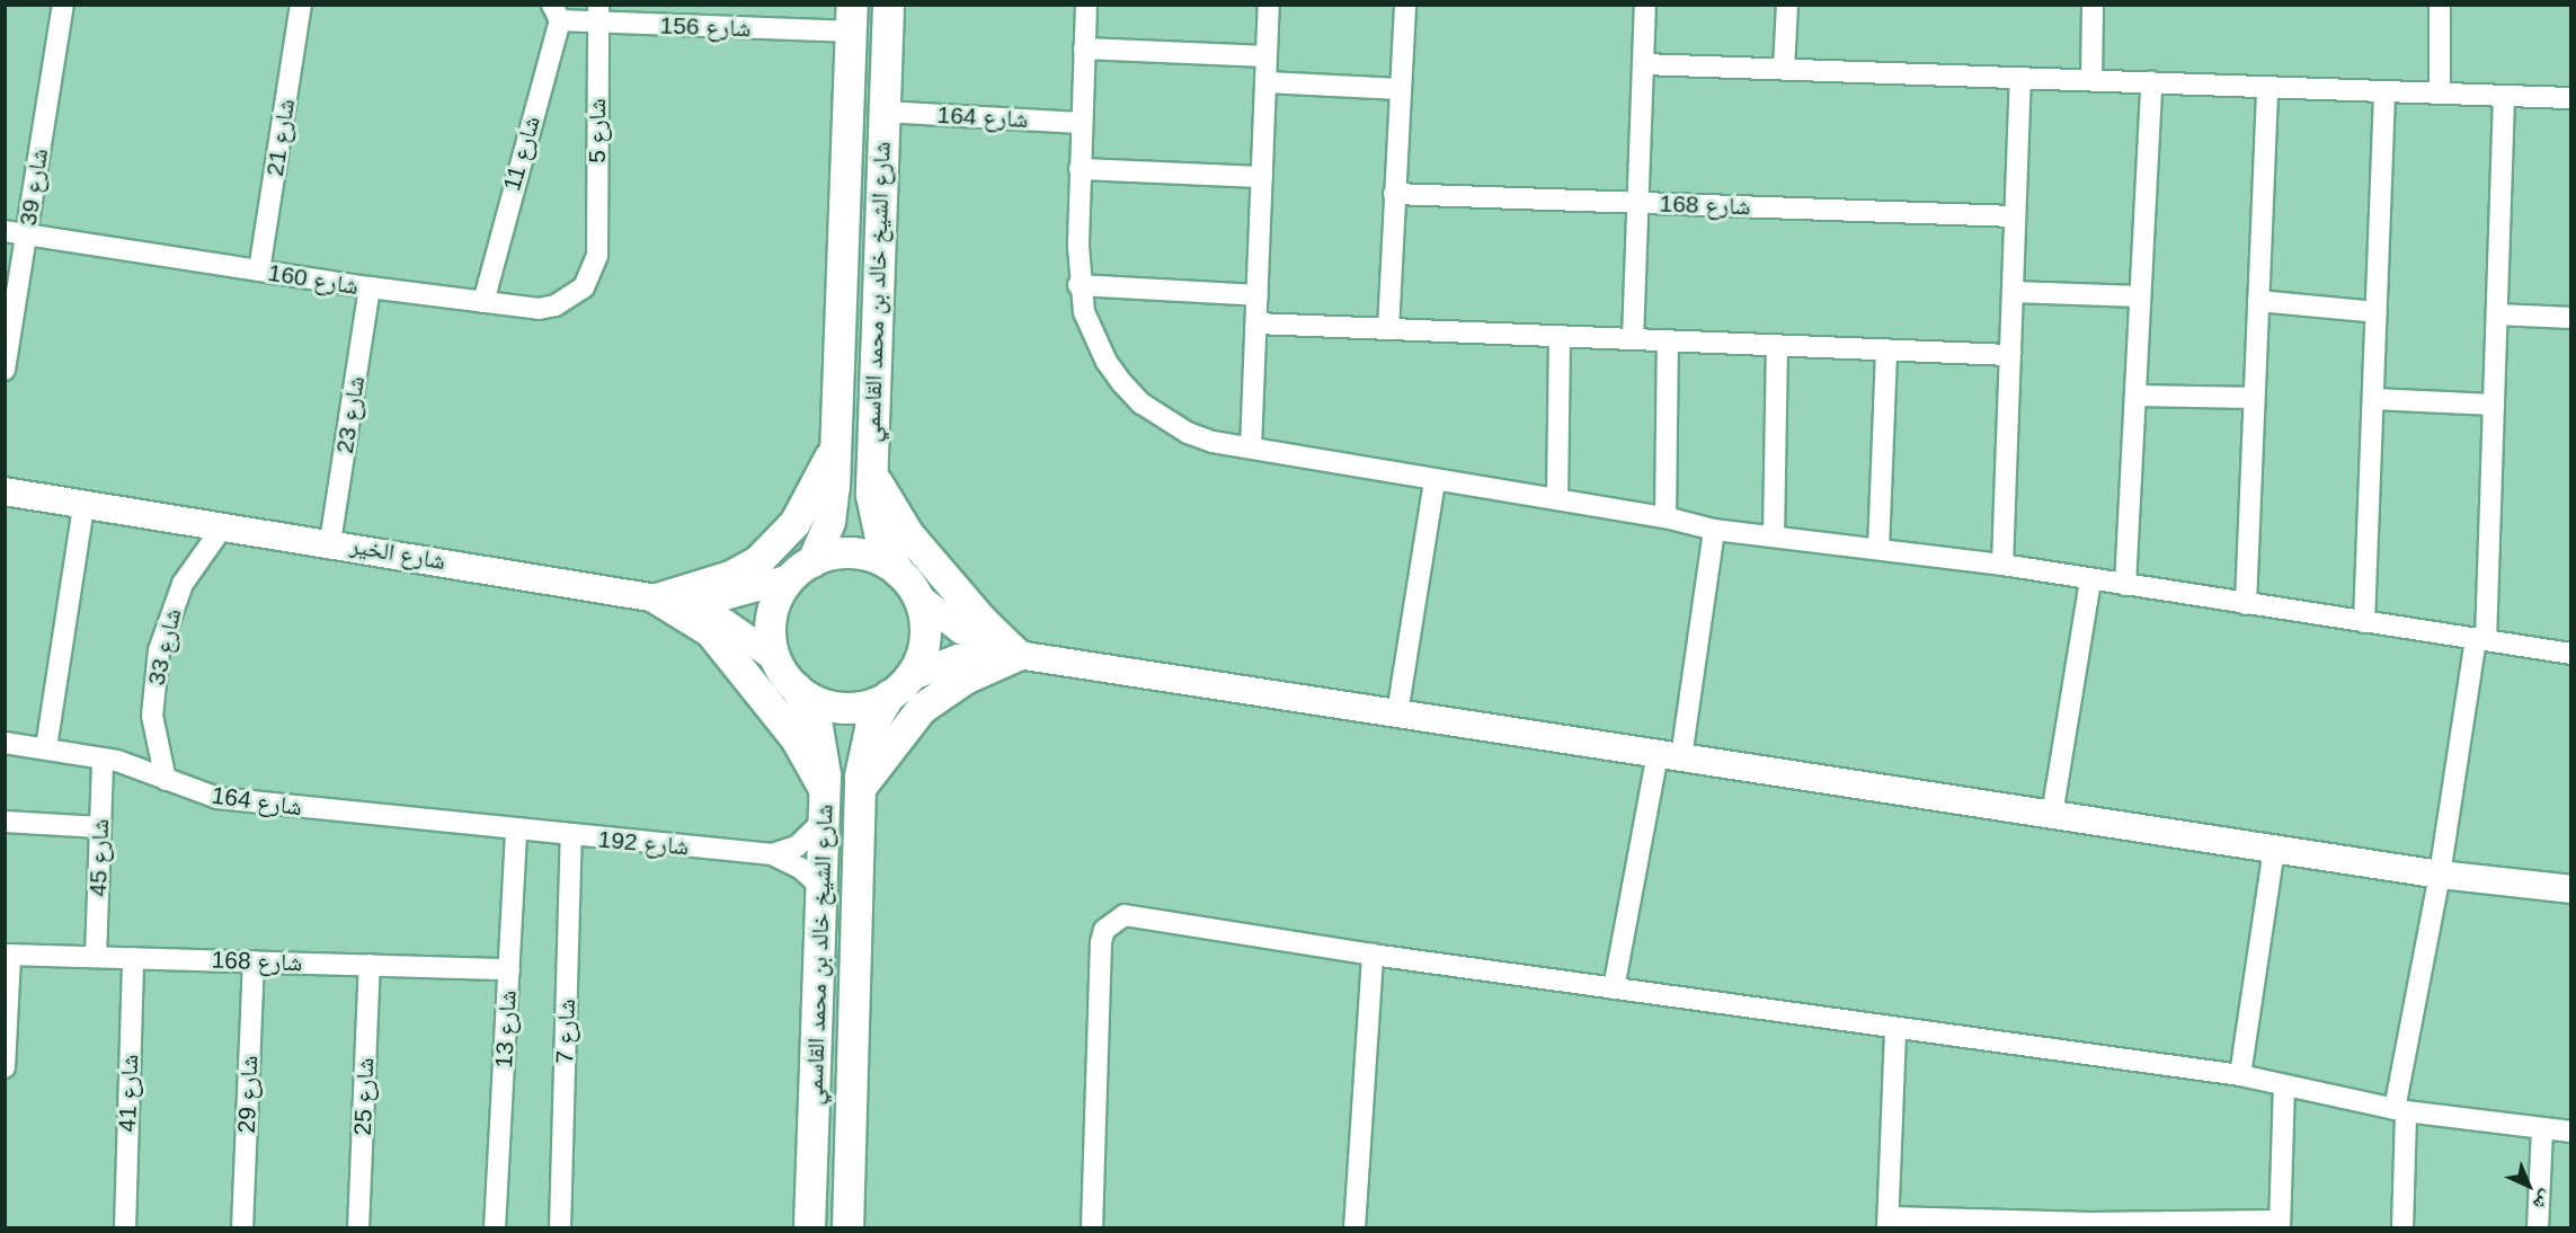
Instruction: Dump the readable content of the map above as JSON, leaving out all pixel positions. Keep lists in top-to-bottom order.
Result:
{
  "streets": {
    "main road": ["شارع الشيخ خالد بن محمد القاسمي"],
    "street": [
      "شارع 156",
      "شارع 164",
      "شارع 5",
      "شارع 21",
      "شارع 11",
      "شارع 39",
      "شارع 168",
      "شارع 160",
      "شارع 23",
      "شارع الخير",
      "شارع 33",
      "شارع 192",
      "شارع 45",
      "شارع 13",
      "شارع 7",
      "شارع 41",
      "شارع 29",
      "شارع 25"
    ]
  },
  "crossings": [
    ["شارع 156", "شارع 5"],
    ["شارع 156", "شارع 11"],
    ["شارع 156", "شارع الشيخ خالد بن محمد القاسمي"],
    ["شارع 164", "شارع الشيخ خالد بن محمد القاسمي"],
    ["شارع 164", "شارع 33"],
    ["شارع 164", "شارع 192"],
    ["شارع 164", "شارع 45"],
    ["شارع 164", "شارع 13"],
    ["شارع 5", "شارع 160"],
    ["شارع 21", "شارع 160"],
    ["شارع 11", "شارع 160"],
    ["شارع 39", "شارع 160"],
    ["شارع 168", "شارع 45"],
    ["شارع 168", "شارع 13"],
    ["شارع 168", "شارع 41"],
    ["شارع 168", "شارع 29"],
    ["شارع 168", "شارع 25"],
    ["شارع 160", "شارع 23"],
    ["شارع الشيخ خالد بن محمد القاسمي", "شارع الخير"],
    ["شارع الشيخ خالد بن محمد القاسمي", "شارع 192"],
    ["شارع 23", "شارع الخير"],
    ["شارع الخير", "شارع 33"],
    ["شارع 192", "شارع 13"],
    ["شارع 192", "شارع 7"]
  ],
  "north": "bottom right"
}
